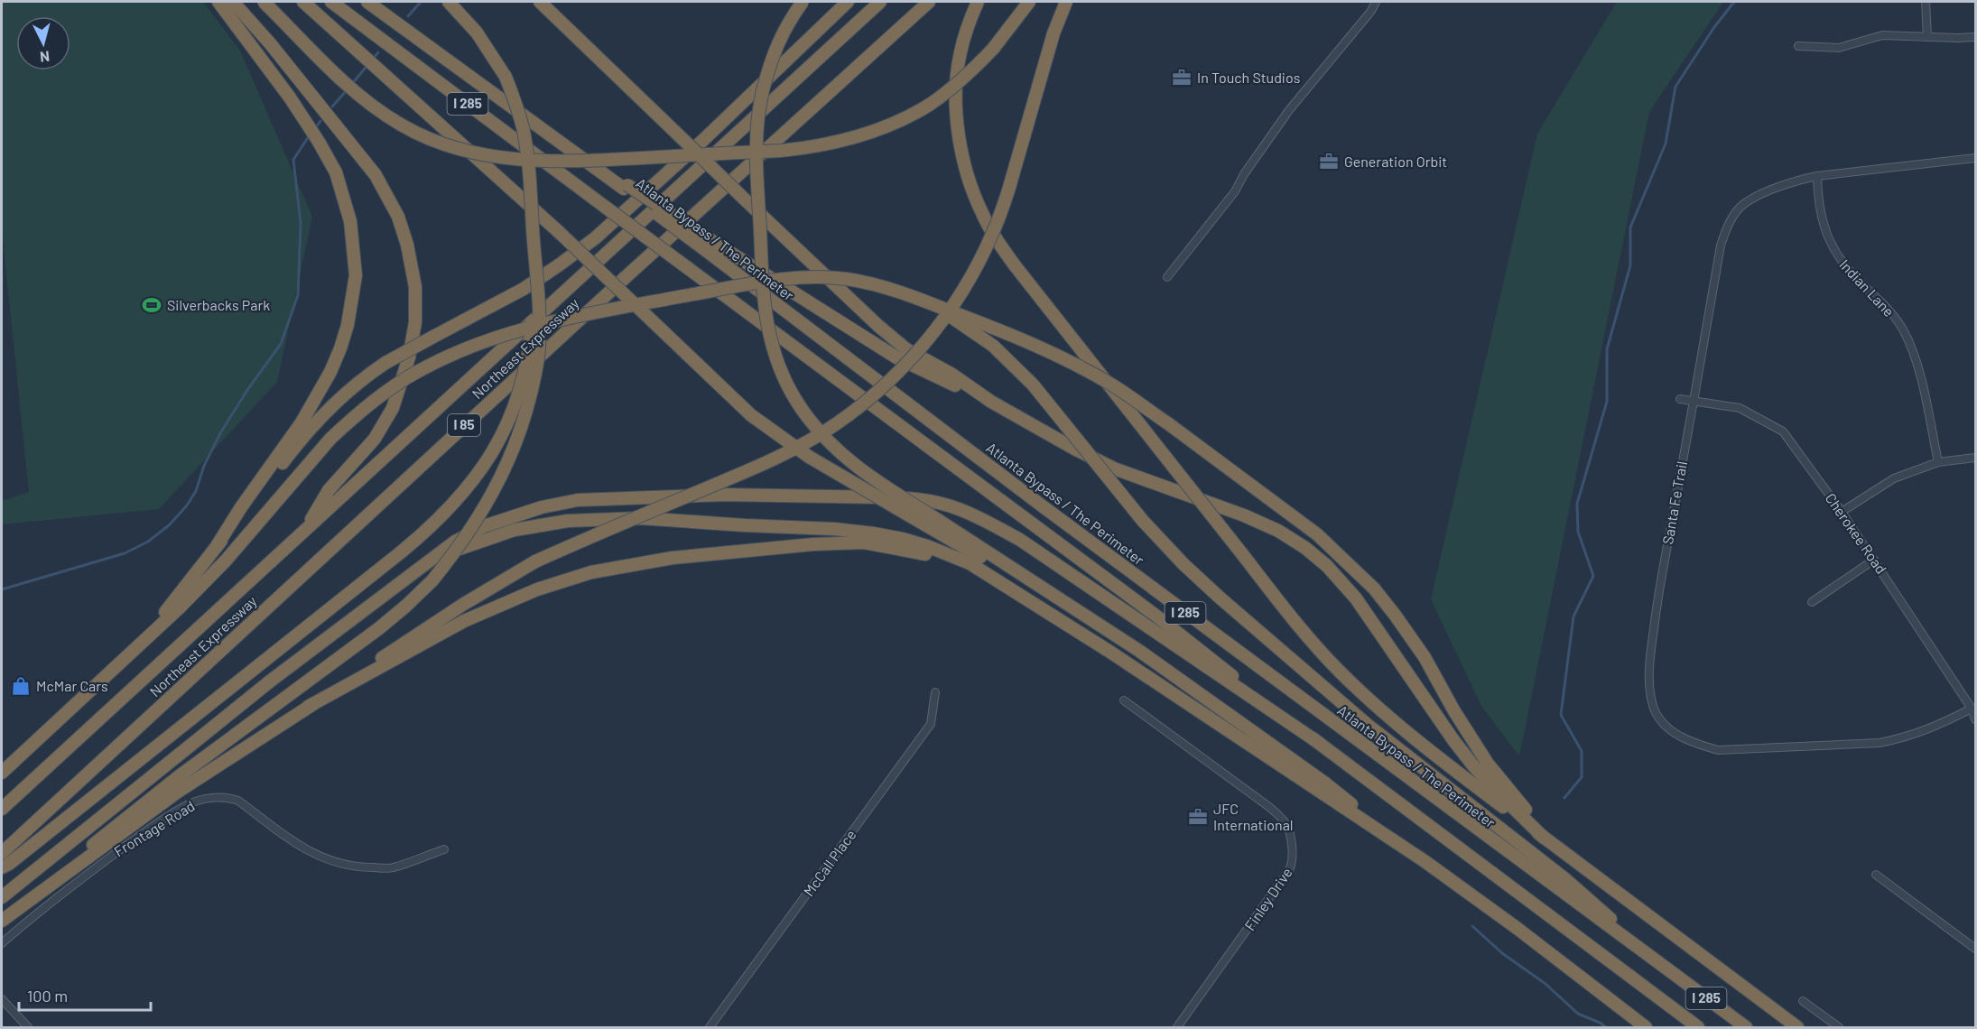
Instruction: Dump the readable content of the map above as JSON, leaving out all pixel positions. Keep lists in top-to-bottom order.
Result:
{
  "streets": {
    "highway": [
      "I 285",
      "Atlanta Bypass / The Perimeter",
      "Northeast Expressway",
      "I 85"
    ],
    "street": [
      "Indian Lane",
      "Santa Fe Trail",
      "Cherokee Road",
      "Frontage Road",
      "McCall Place",
      "Finley Drive"
    ]
  },
  "crossings": [
    ["Indian Lane", "Santa Fe Trail"],
    ["Santa Fe Trail", "Cherokee Road"]
  ],
  "places": {
    "office": ["In Touch Studios", "Generation Orbit", "JFC International"],
    "sports": ["Silverbacks Park"],
    "shop": ["McMar Cars"]
  },
  "scale_bar": "100 m",
  "north": "bottom"
}
